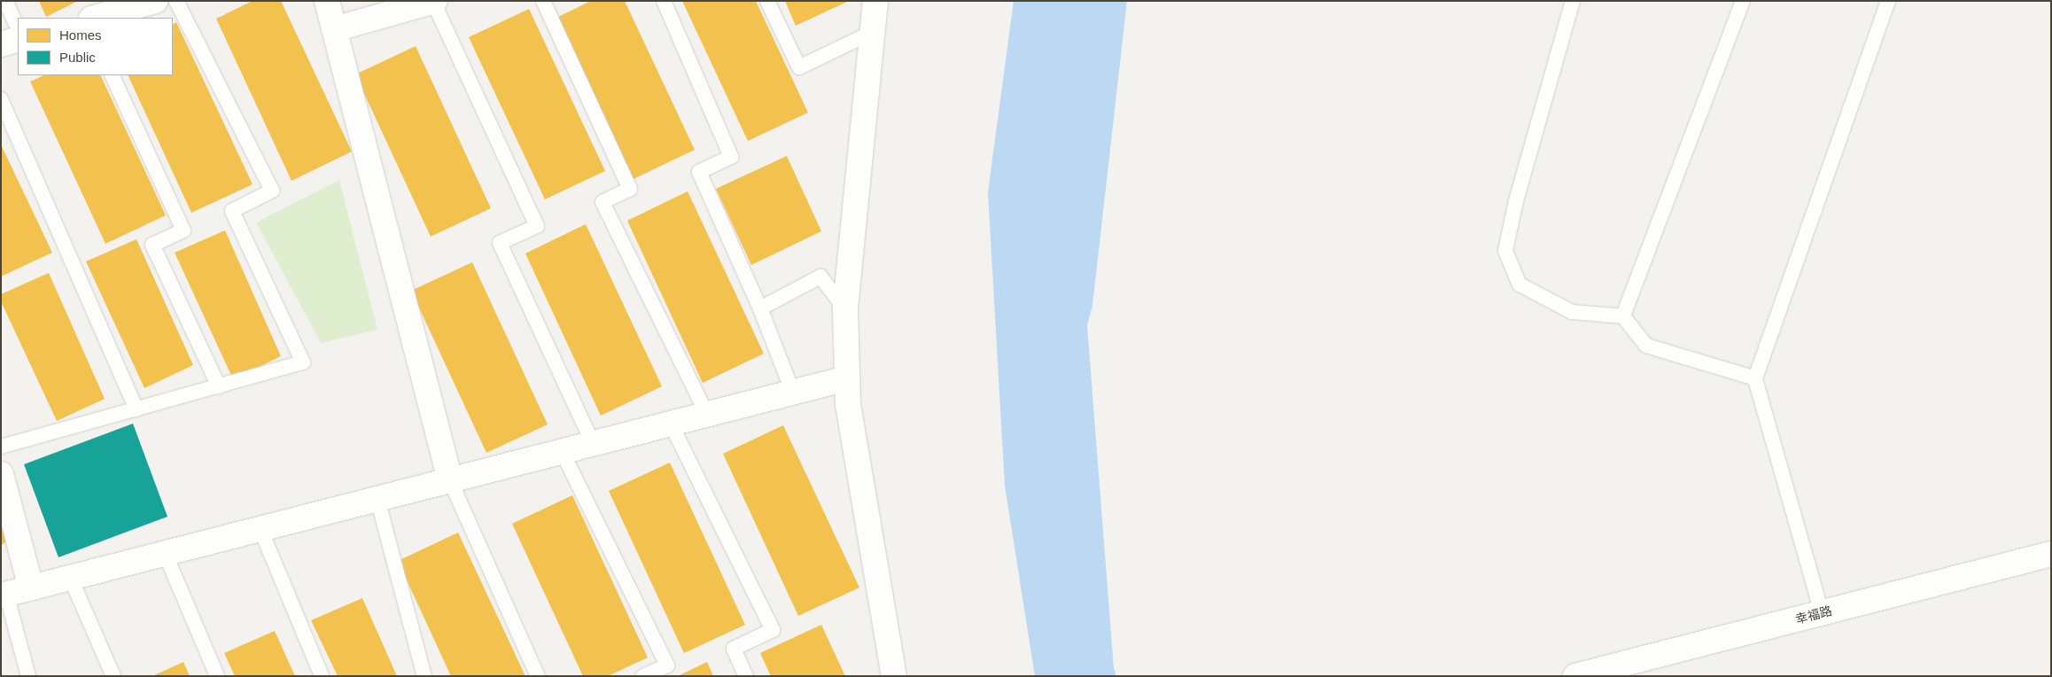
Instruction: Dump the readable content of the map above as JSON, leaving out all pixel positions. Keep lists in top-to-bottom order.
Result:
{
  "streets": {
    "street": ["幸福路"]
  },
  "legend": ["Homes", "Public"]
}
